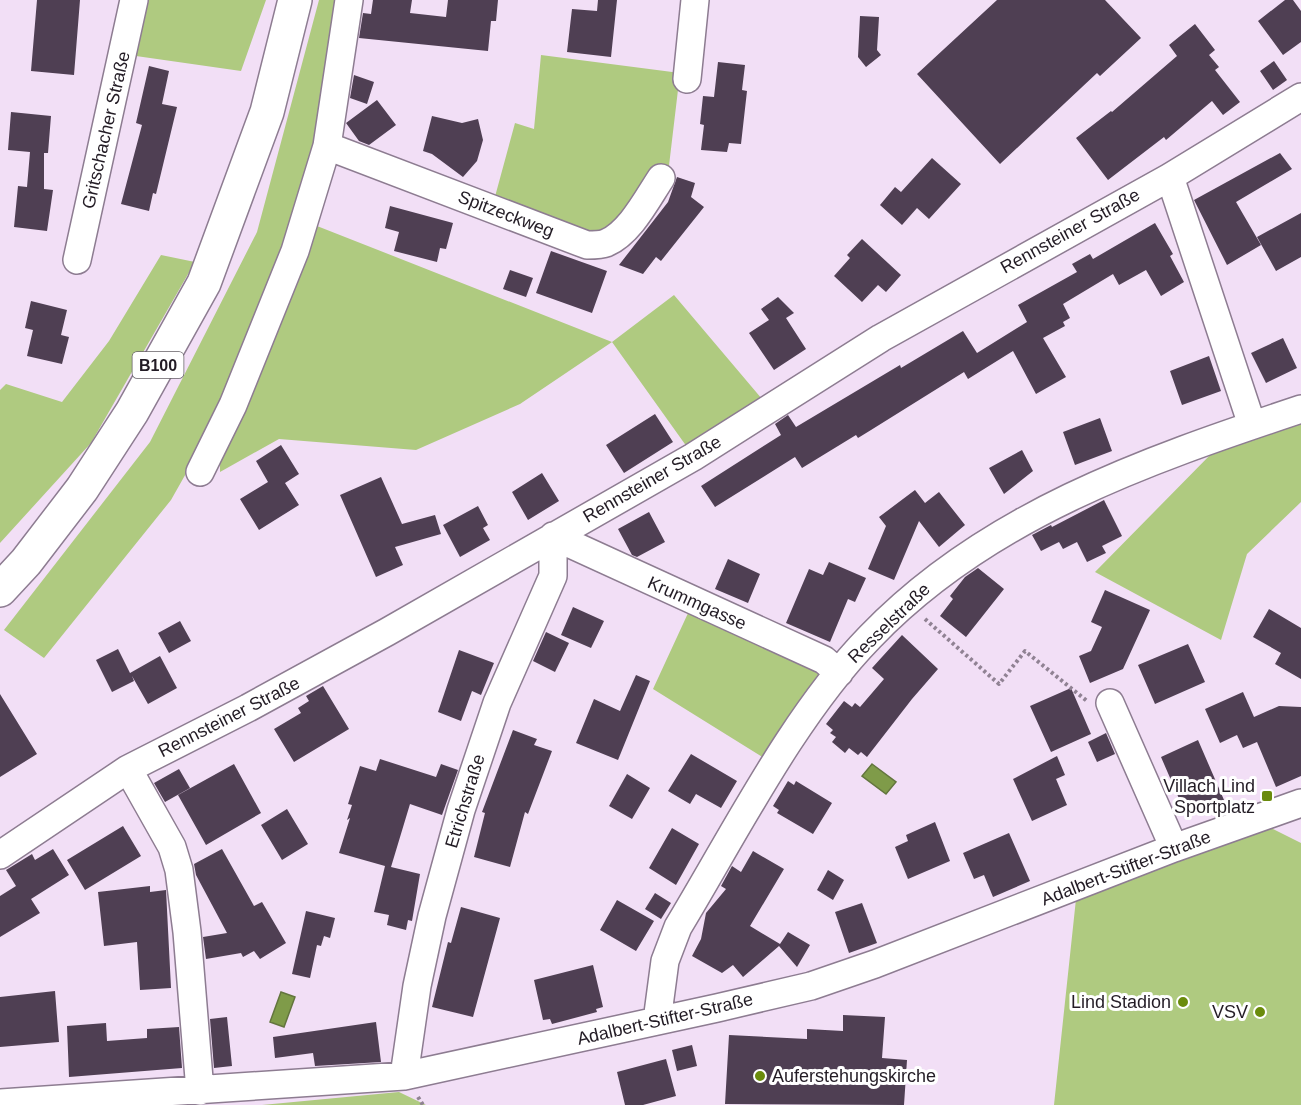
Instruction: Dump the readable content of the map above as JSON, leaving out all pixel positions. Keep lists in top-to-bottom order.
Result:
{
  "streets": {
    "main road": ["B100"],
    "street": [
      "Gritschacher Straße",
      "Spitzeckweg",
      "Rennsteiner Straße",
      "Krummgasse",
      "Resselstraße",
      "Etrichstraße",
      "Adalbert-Stifter-Straße"
    ]
  },
  "crossings": [
    ["Rennsteiner Straße", "Krummgasse"],
    ["Rennsteiner Straße", "Etrichstraße"],
    ["Krummgasse", "Resselstraße"],
    ["Krummgasse", "Etrichstraße"],
    ["Resselstraße", "Adalbert-Stifter-Straße"],
    ["Etrichstraße", "Adalbert-Stifter-Straße"]
  ],
  "places": {
    "transit": ["Villach Lind Sportplatz"],
    "other": ["Lind Stadion", "VSV", "Auferstehungskirche"]
  }
}
